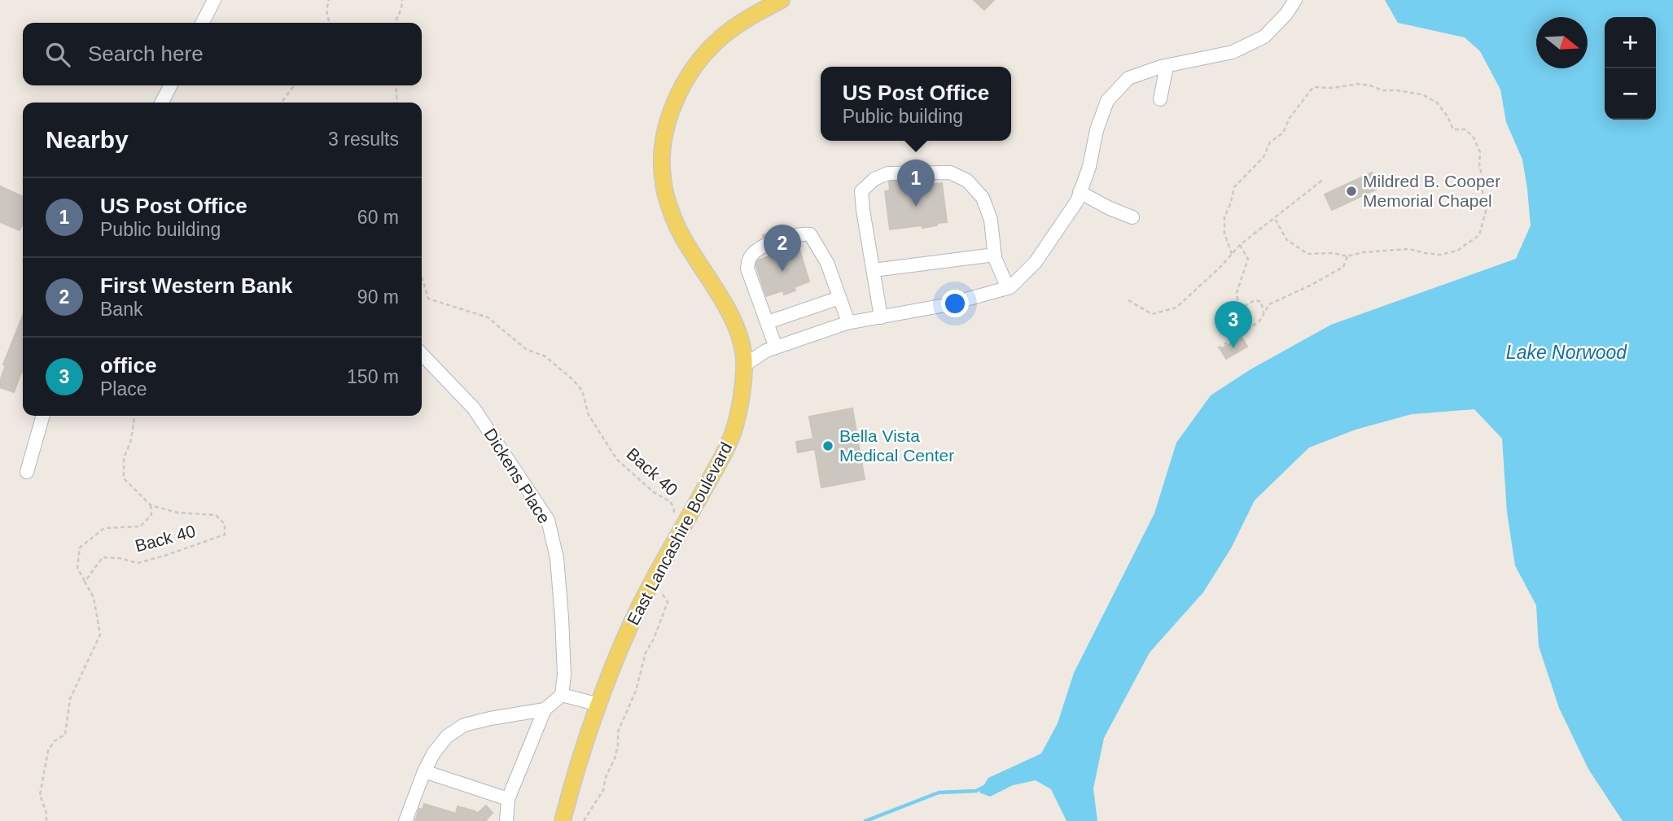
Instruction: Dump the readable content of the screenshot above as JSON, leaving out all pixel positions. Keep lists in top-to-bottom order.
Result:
{
  "streets": {
    "main road": ["East Lancashire Boulevard"],
    "street": ["Dickens Place"],
    "path": ["Back 40"]
  },
  "water": ["Lake Norwood"],
  "places": ["Mildred B. Cooper Memorial Chapel", "Bella Vista Medical Center"],
  "north": "right",
  "page": {
    "map_buttons": ["+", "−"],
    "search": "Search here",
    "popup": ["US Post Office", "Public building"],
    "heading": ["Nearby", "3 results"],
    "pins": ["1", "2", "3"],
    "list": [
      {
        "mark": "1",
        "name": "US Post Office",
        "note": "Public building",
        "value": "60 m"
      },
      {
        "mark": "2",
        "name": "First Western Bank",
        "note": "Bank",
        "value": "90 m"
      },
      {
        "mark": "3",
        "name": "office",
        "note": "Place",
        "value": "150 m"
      }
    ]
  }
}
